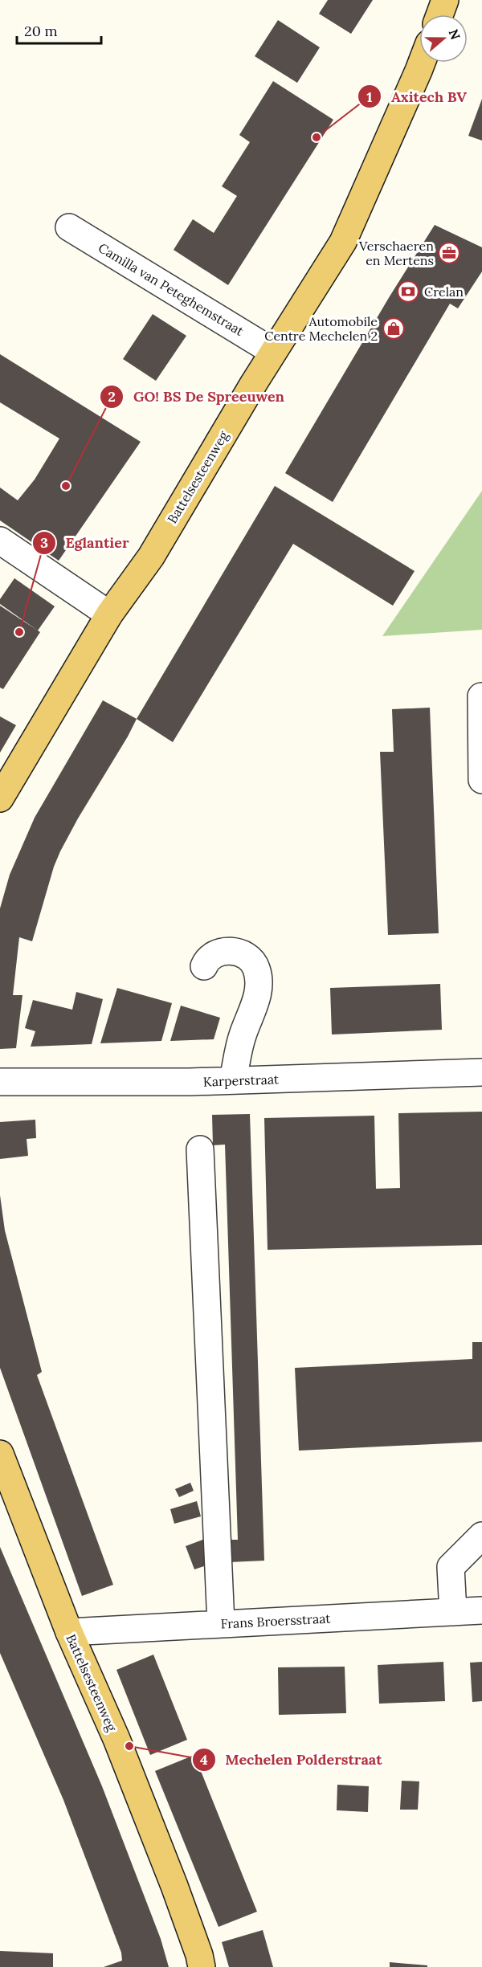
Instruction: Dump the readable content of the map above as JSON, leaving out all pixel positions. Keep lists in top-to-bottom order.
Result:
{
  "streets": {
    "main road": ["Battelsesteenweg"],
    "street": ["Camilla van Peteghemstraat", "Karperstraat", "Frans Broersstraat"]
  },
  "crossings": [
    ["Camilla van Peteghemstraat", "Battelsesteenweg"],
    ["Battelsesteenweg", "Frans Broersstraat"]
  ],
  "places": {
    "other": [
      "Axitech BV",
      "GO! BS De Spreeuwen",
      "Eglantier",
      "Mechelen Polderstraat"
    ],
    "office": ["Verschaeren en Mertens"],
    "bank": ["Crelan"],
    "shop": ["Automobile Centre Mechelen 2"]
  },
  "scale_bar": "20 m",
  "north": "right"
}
